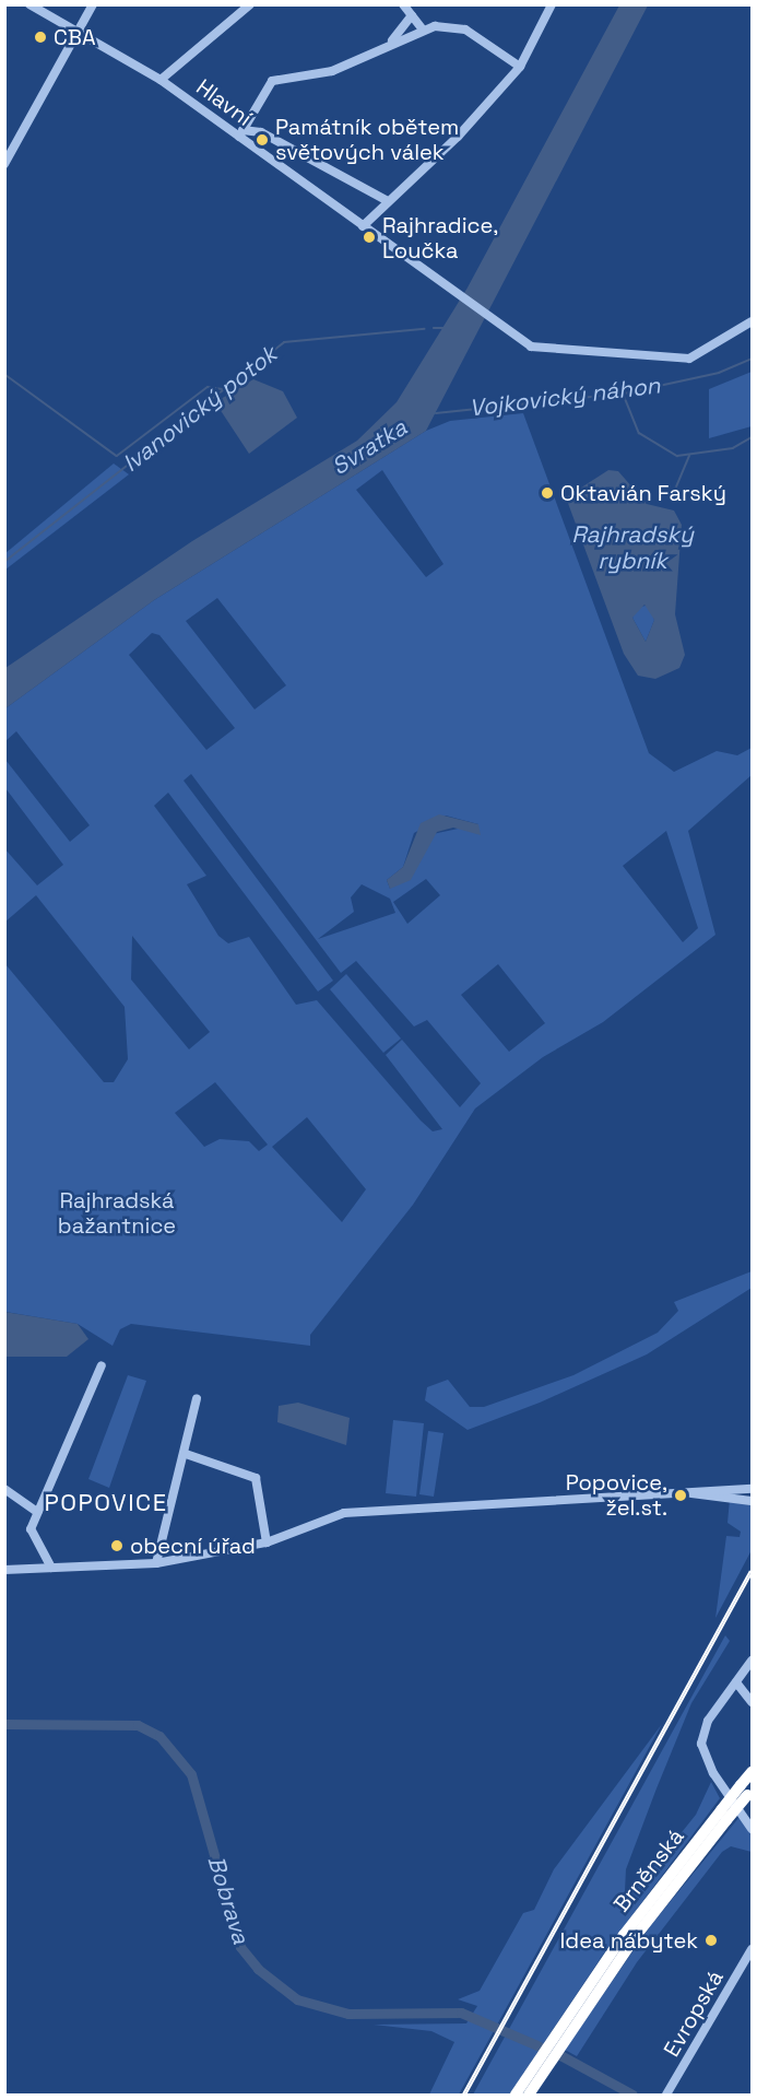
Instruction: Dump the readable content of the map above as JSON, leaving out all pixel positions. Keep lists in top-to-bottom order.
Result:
{
  "streets": {
    "highway": ["Brněnská"],
    "street": ["Hlavní", "Evropská"]
  },
  "districts": ["POPOVICE"],
  "water": [
    "Vojkovický náhon",
    "Ivanovický potok",
    "Svratka",
    "Rajhradský rybník",
    "Bobrava"
  ],
  "parks": ["Rajhradská bažantnice"],
  "places": [
    "CBA",
    "Památník obětem světových válek",
    "Rajhradice, Loučka",
    "Oktavián Farský",
    "Popovice, žel.st.",
    "obecní úřad",
    "Idea nábytek"
  ]
}
